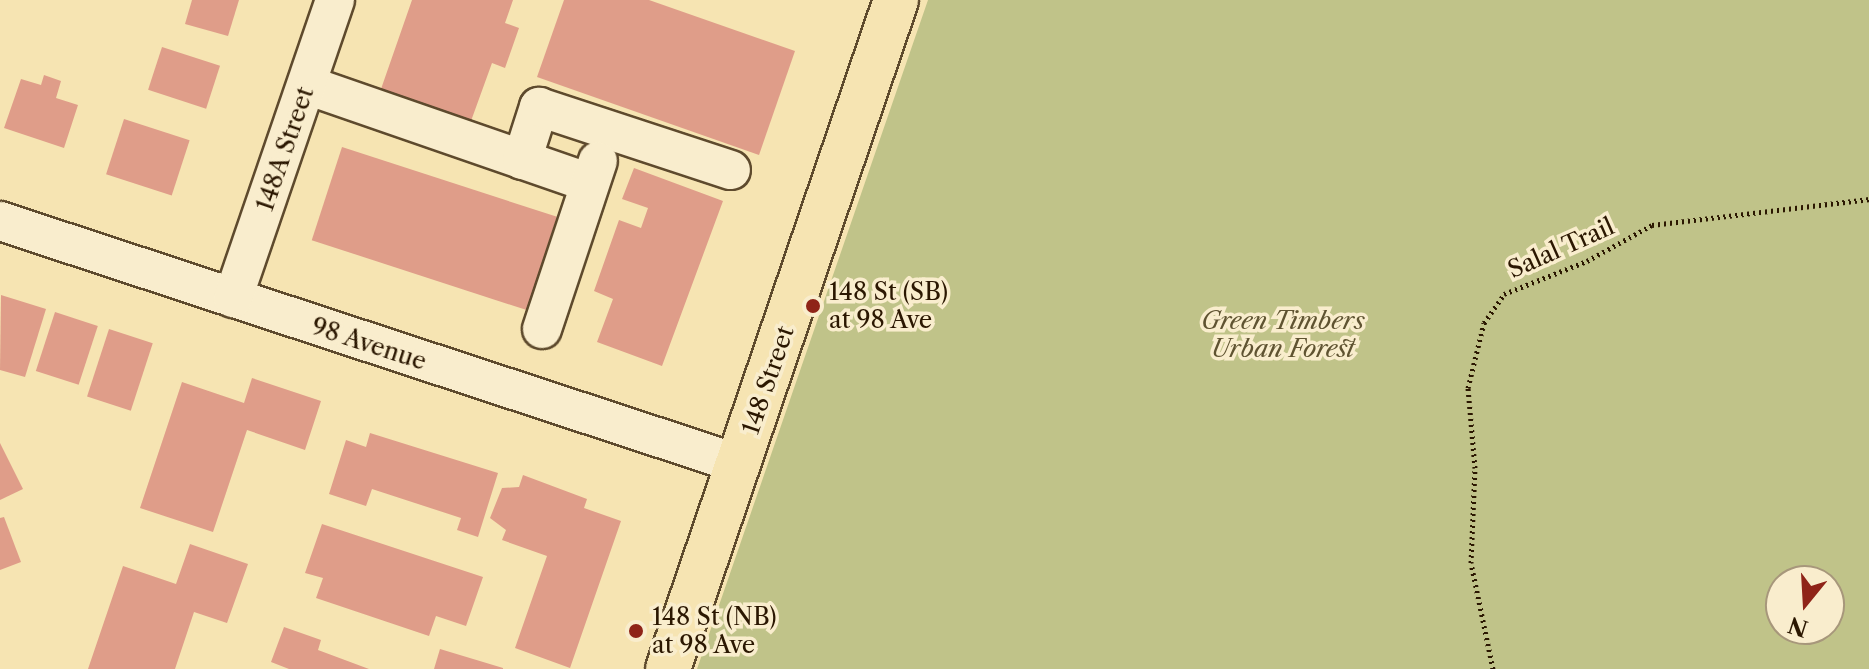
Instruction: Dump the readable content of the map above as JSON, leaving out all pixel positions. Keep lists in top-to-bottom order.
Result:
{
  "streets": {
    "main road": ["148 Street"],
    "street": ["148A Street", "98 Avenue"],
    "path": ["Salal Trail"]
  },
  "crossings": [
    ["148A Street", "98 Avenue"],
    ["98 Avenue", "148 Street"]
  ],
  "parks": ["Green Timbers Urban Forest"],
  "places": ["148 St (SB) at 98 Ave", "148 St (NB) at 98 Ave"],
  "north": "bottom"
}
